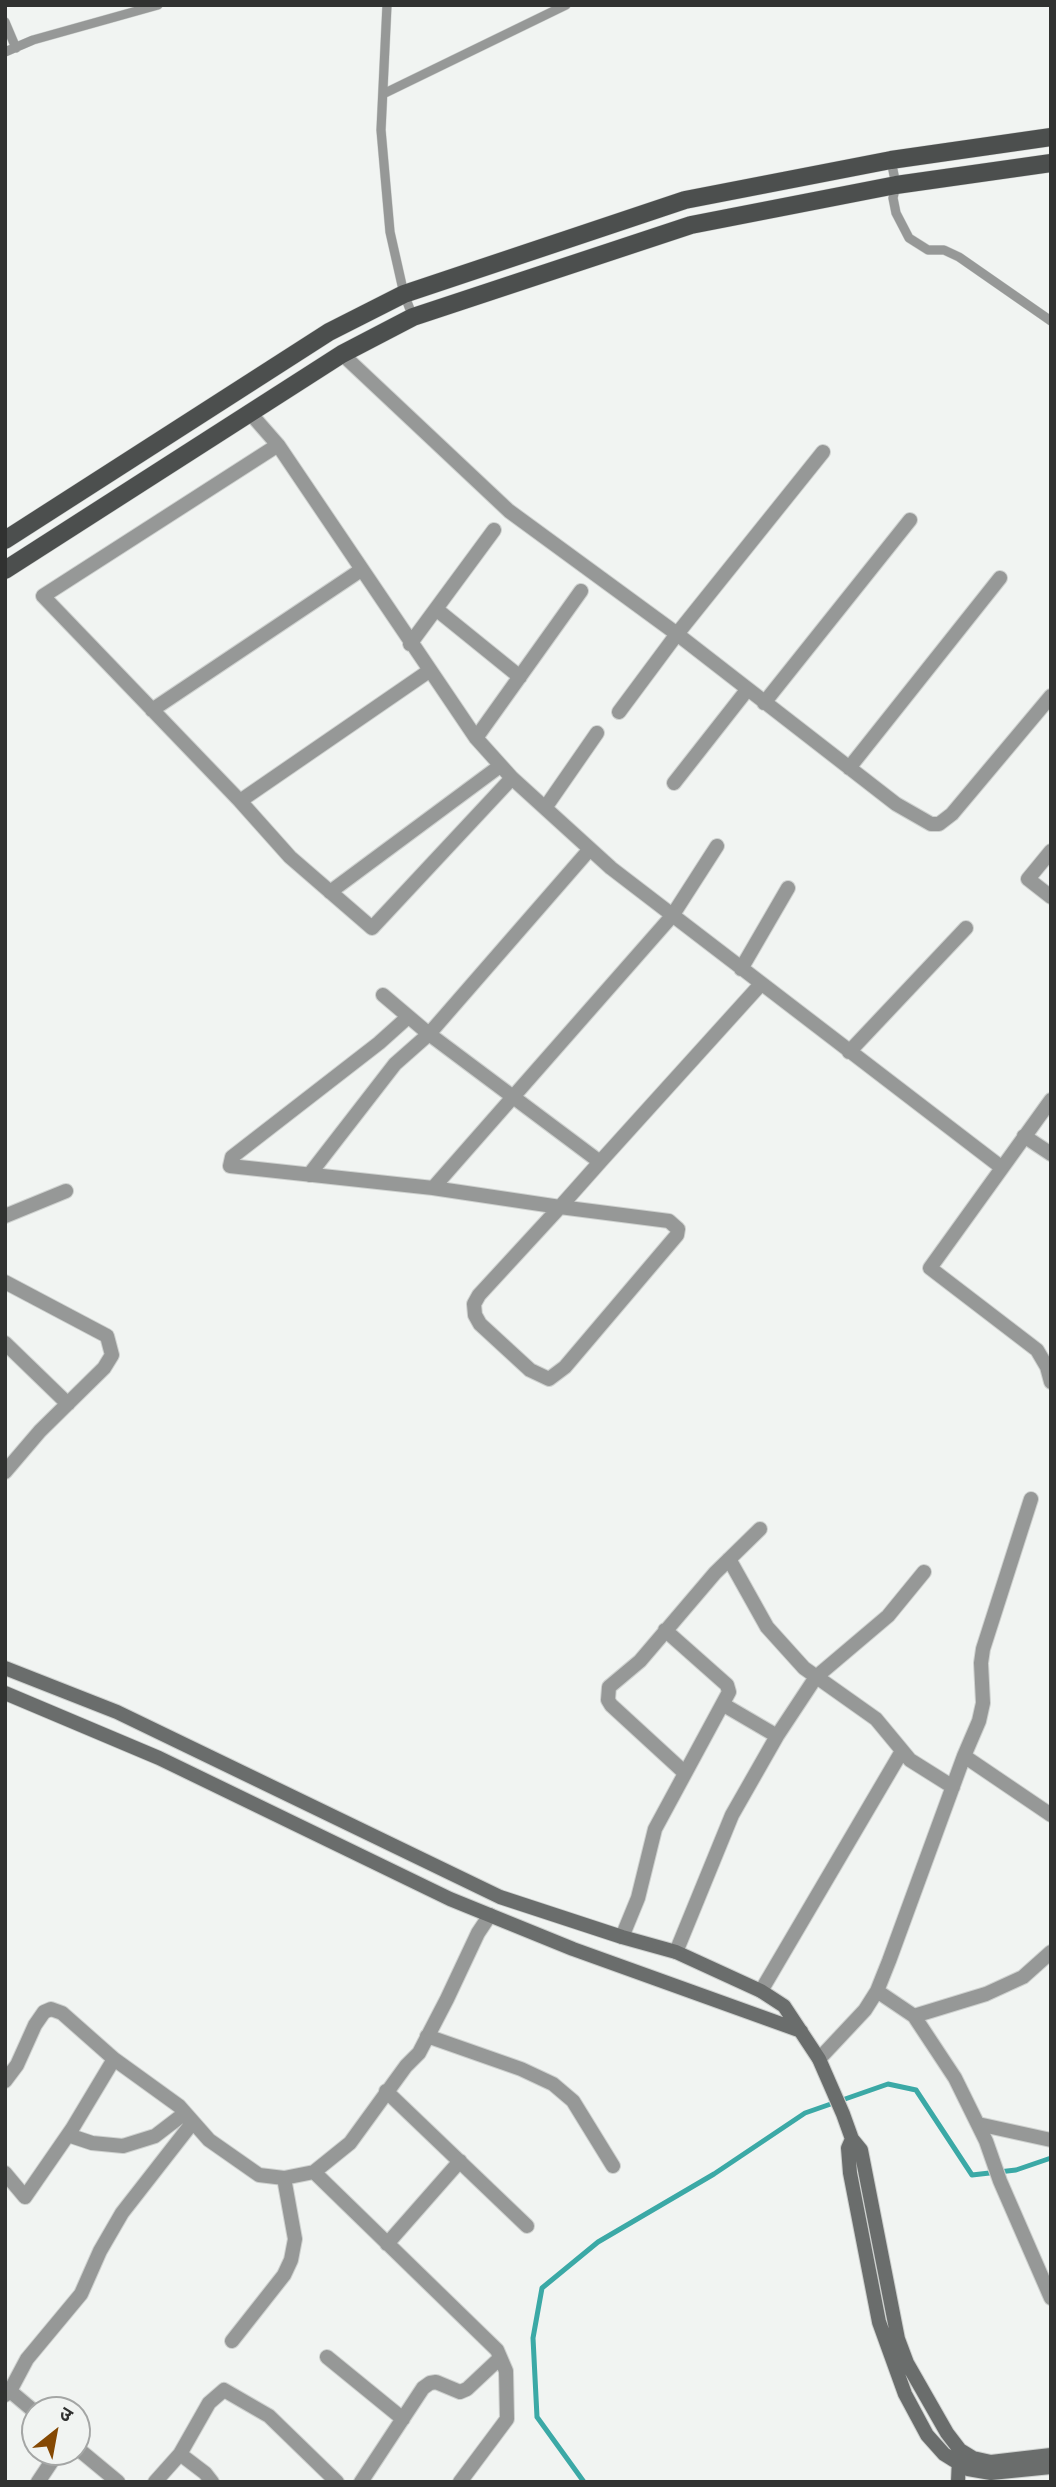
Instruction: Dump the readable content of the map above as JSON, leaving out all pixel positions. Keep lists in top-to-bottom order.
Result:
{
  "north": "top right"
}
